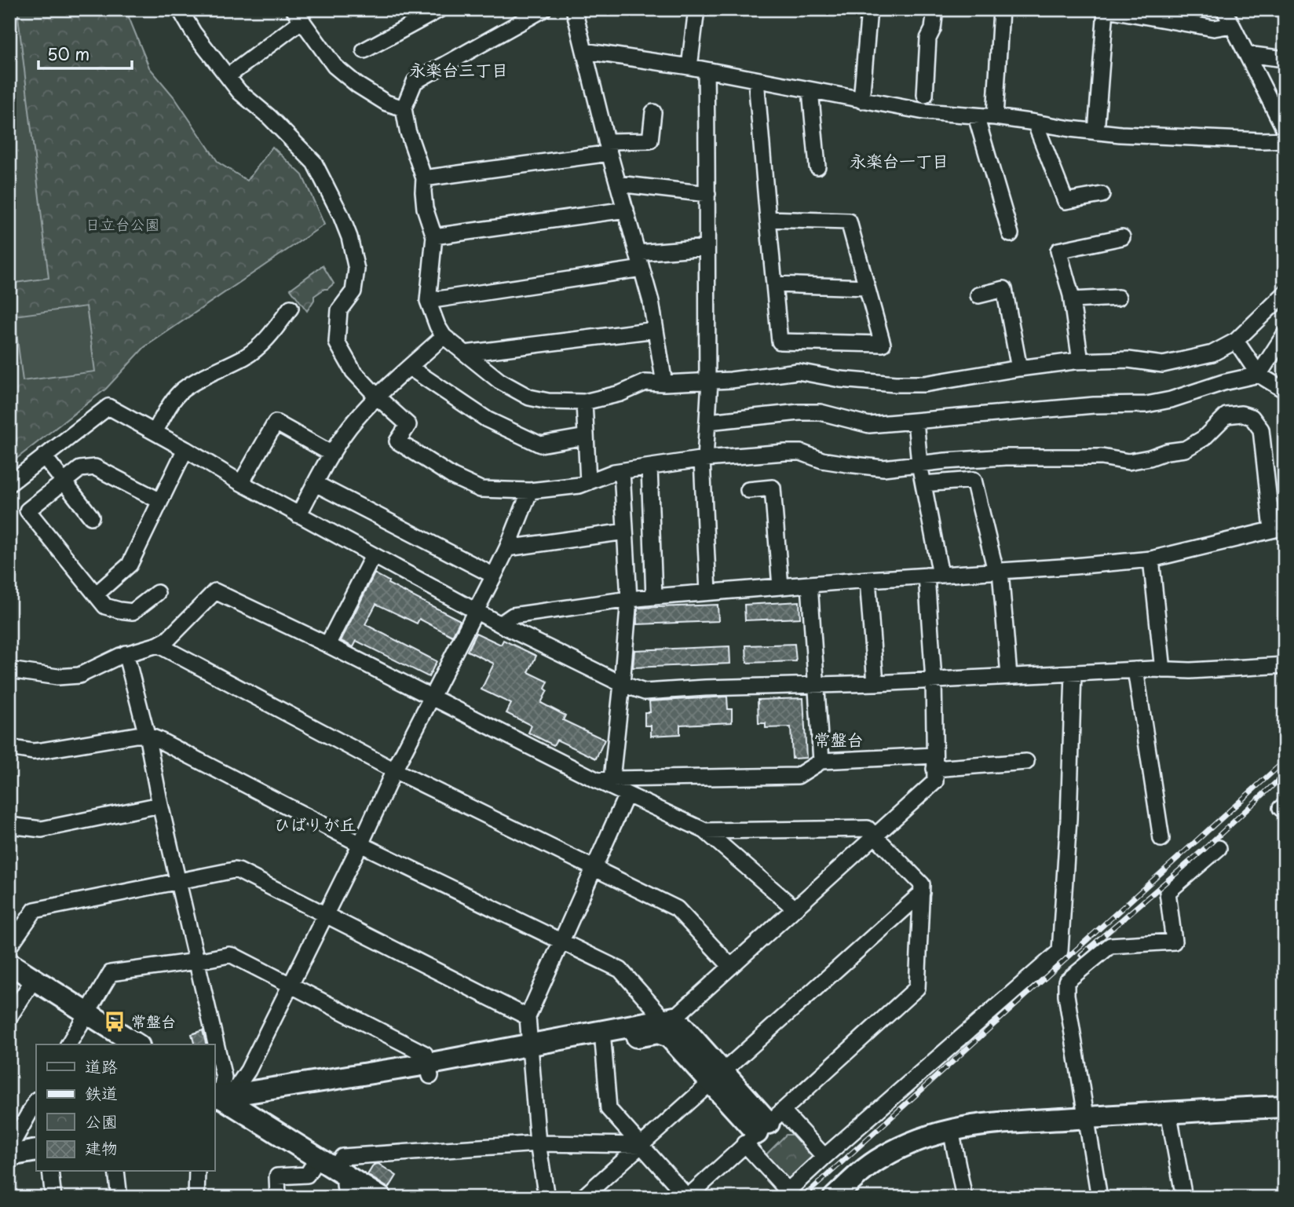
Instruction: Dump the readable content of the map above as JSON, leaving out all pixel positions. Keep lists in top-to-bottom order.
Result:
{
  "districts": [
    "永楽台三丁目",
    "永楽台一丁目",
    "常盤台",
    "ひばりが丘"
  ],
  "parks": ["日立台公園"],
  "places": {
    "bus stop": ["常盤台"]
  },
  "legend": [
    "道路",
    "鉄道",
    "公園",
    "建物"
  ],
  "scale_bar": "50 m"
}
